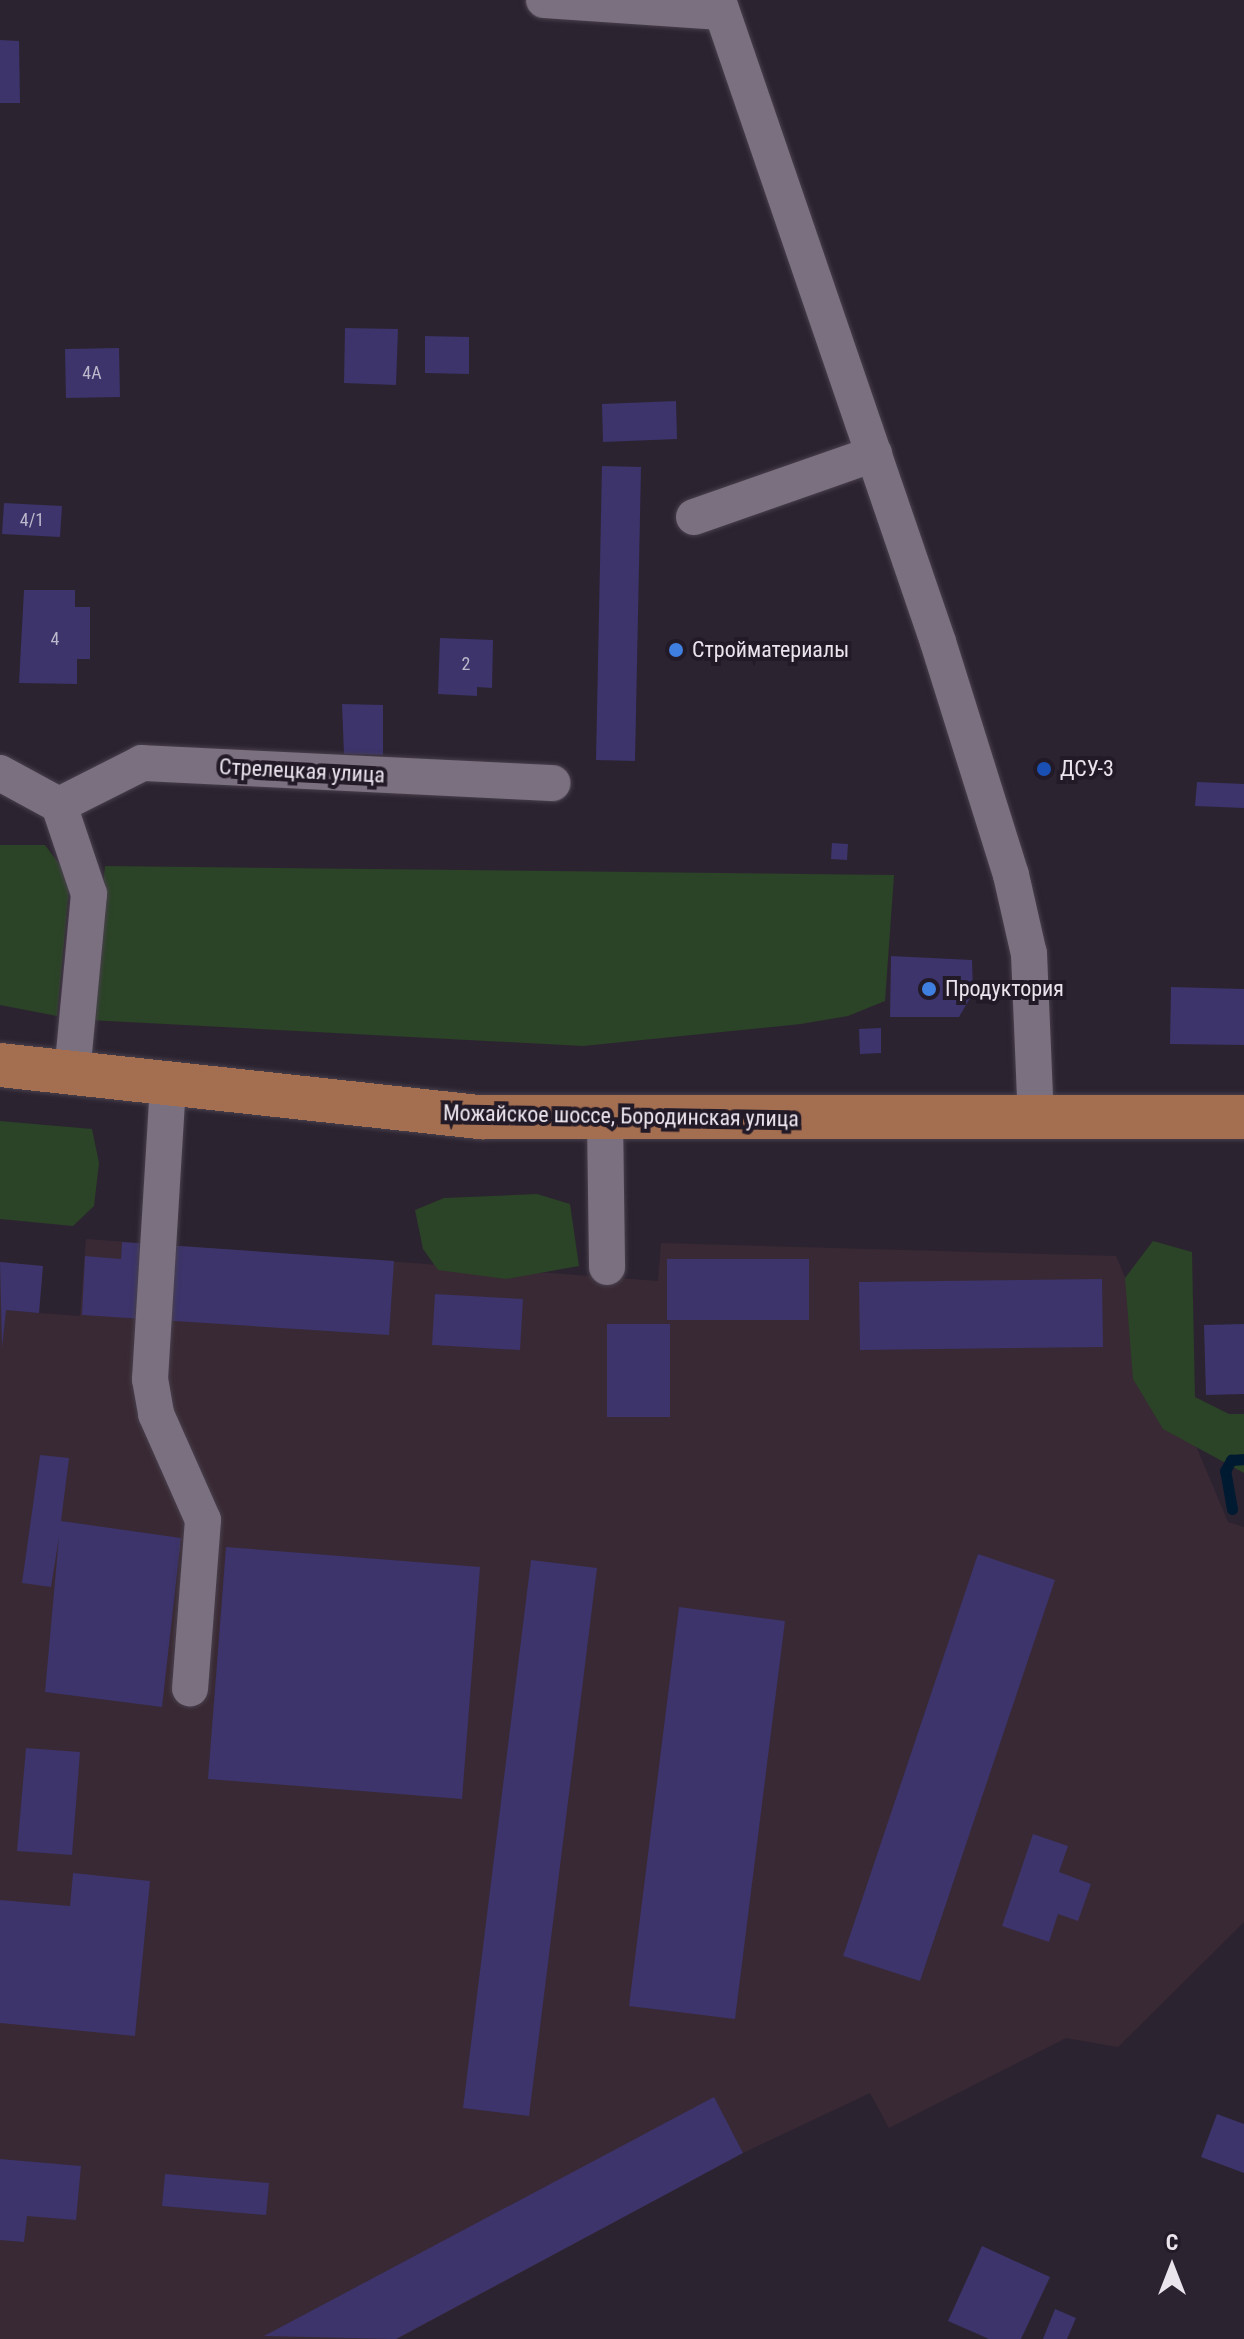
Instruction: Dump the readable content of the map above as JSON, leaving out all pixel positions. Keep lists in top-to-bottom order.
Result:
{
  "streets": {
    "main road": ["Можайское шоссе, Бородинская улица"],
    "street": ["Стрелецкая улица"]
  },
  "places": ["Стройматериалы", "ДСУ-3", "Продуктория"],
  "house_numbers": [
    "4А",
    "4/1",
    "4",
    "2"
  ],
  "north": "top"
}
